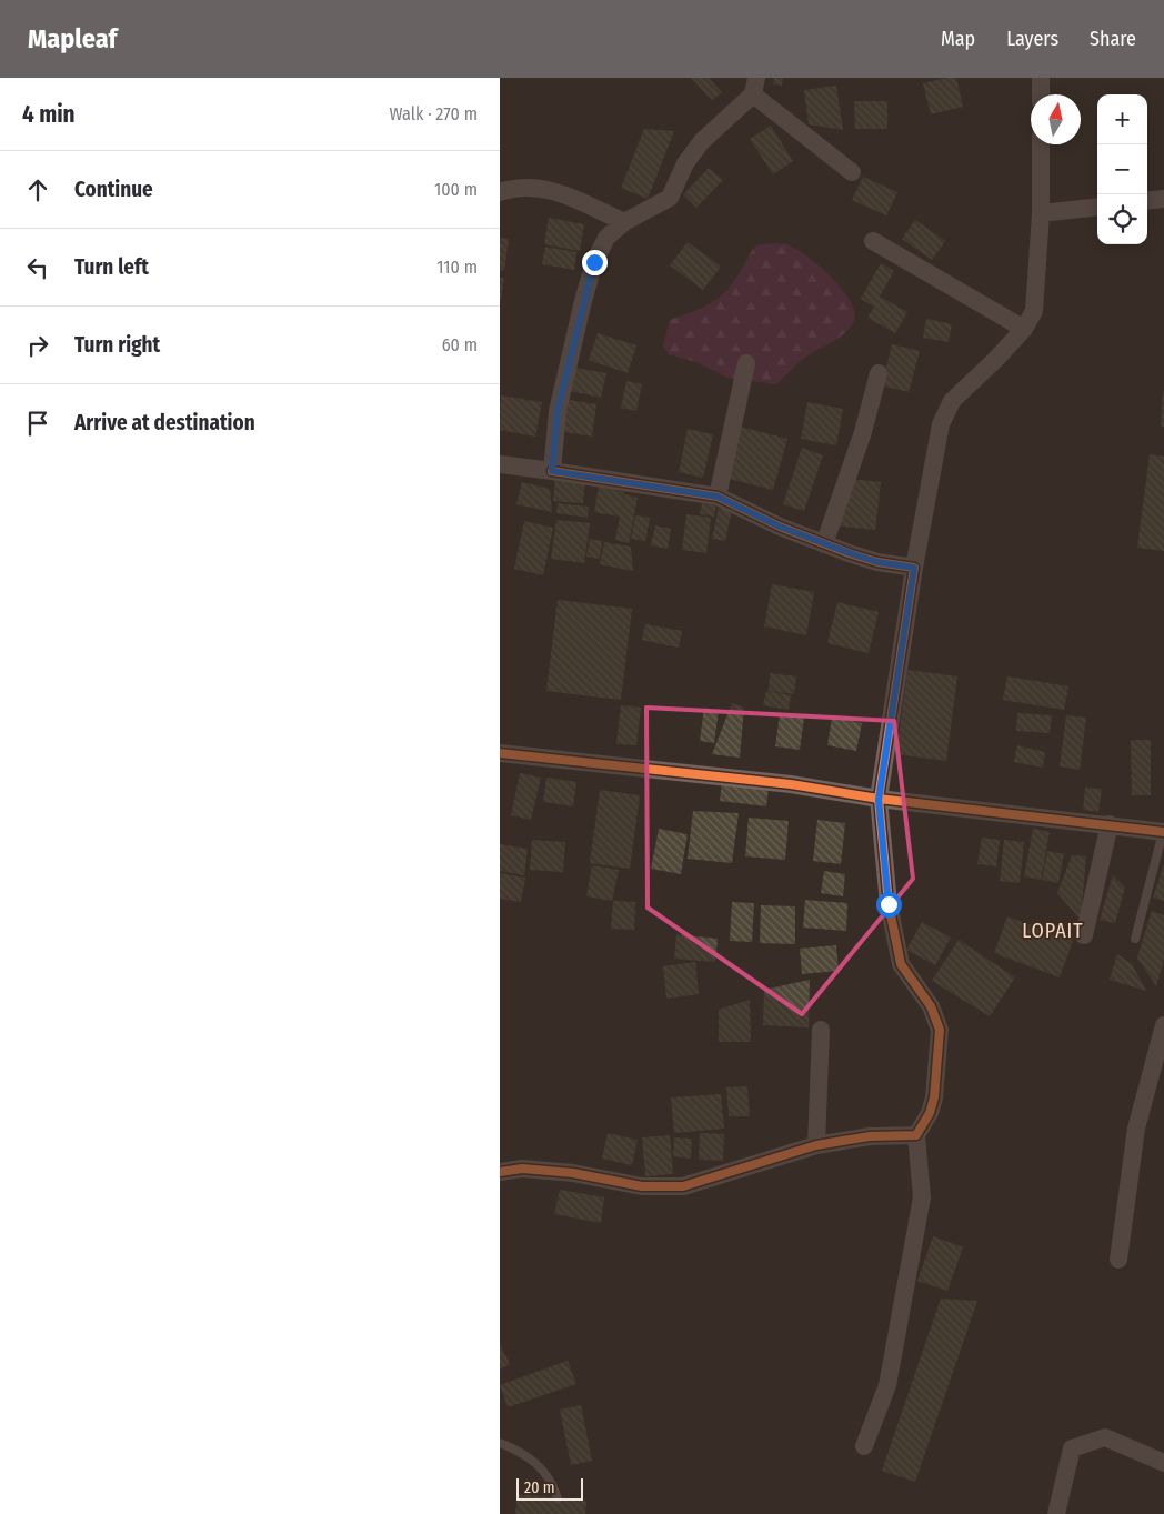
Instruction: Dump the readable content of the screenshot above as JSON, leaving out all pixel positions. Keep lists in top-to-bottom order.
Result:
{
  "districts": ["LOPAIT"],
  "scale_bar": "20 m",
  "north": "top",
  "page": {
    "header": "Mapleaf",
    "nav": ["Map", "Layers", "Share"],
    "heading": ["4 min", "Walk · 270 m"],
    "map_buttons": ["+", "−"],
    "list": [
      ["Continue", "100 m"],
      ["Turn left", "110 m"],
      ["Turn right", "60 m"],
      "Arrive at destination"
    ],
    "scale": "20 m"
  }
}
